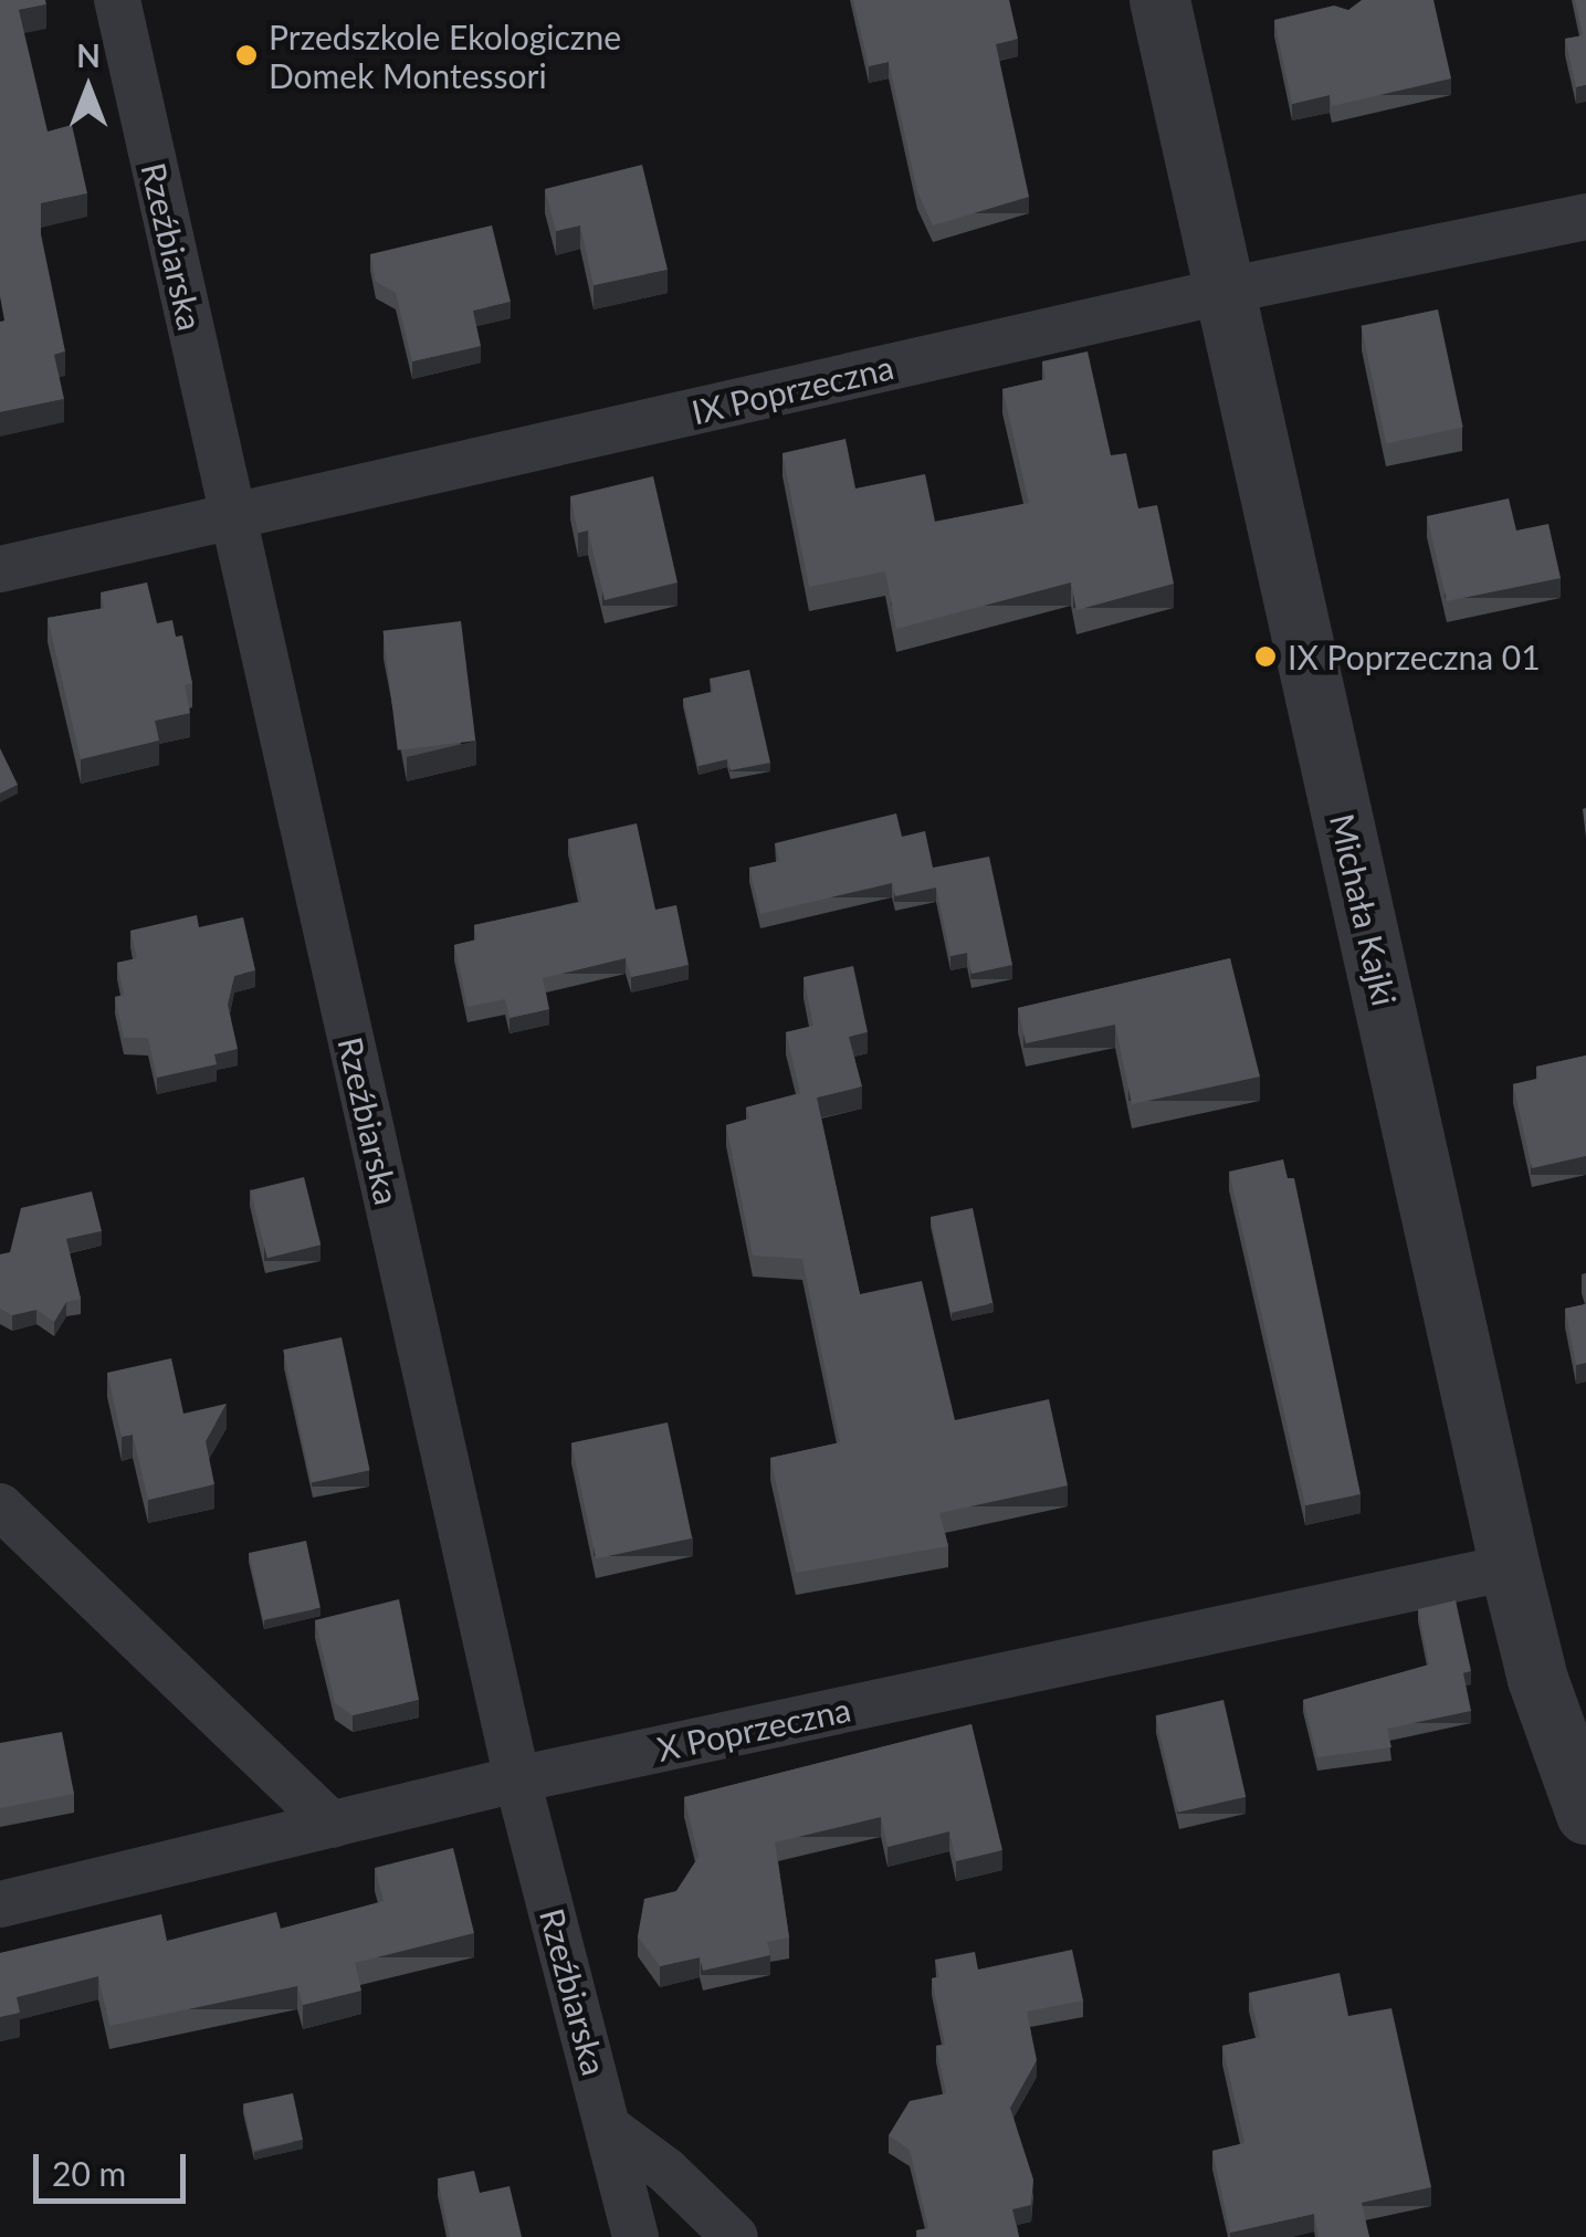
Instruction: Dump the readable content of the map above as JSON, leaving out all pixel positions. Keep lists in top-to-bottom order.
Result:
{
  "streets": {
    "street": [
      "Rzeźbiarska",
      "IX Poprzeczna",
      "Michała Kajki",
      "X Poprzeczna"
    ]
  },
  "crossings": [
    ["Rzeźbiarska", "IX Poprzeczna"],
    ["Rzeźbiarska", "X Poprzeczna"],
    ["IX Poprzeczna", "Michała Kajki"],
    ["Michała Kajki", "X Poprzeczna"]
  ],
  "places": ["Przedszkole Ekologiczne Domek Montessori", "IX Poprzeczna 01"],
  "scale_bar": "20 m",
  "north": "top"
}
